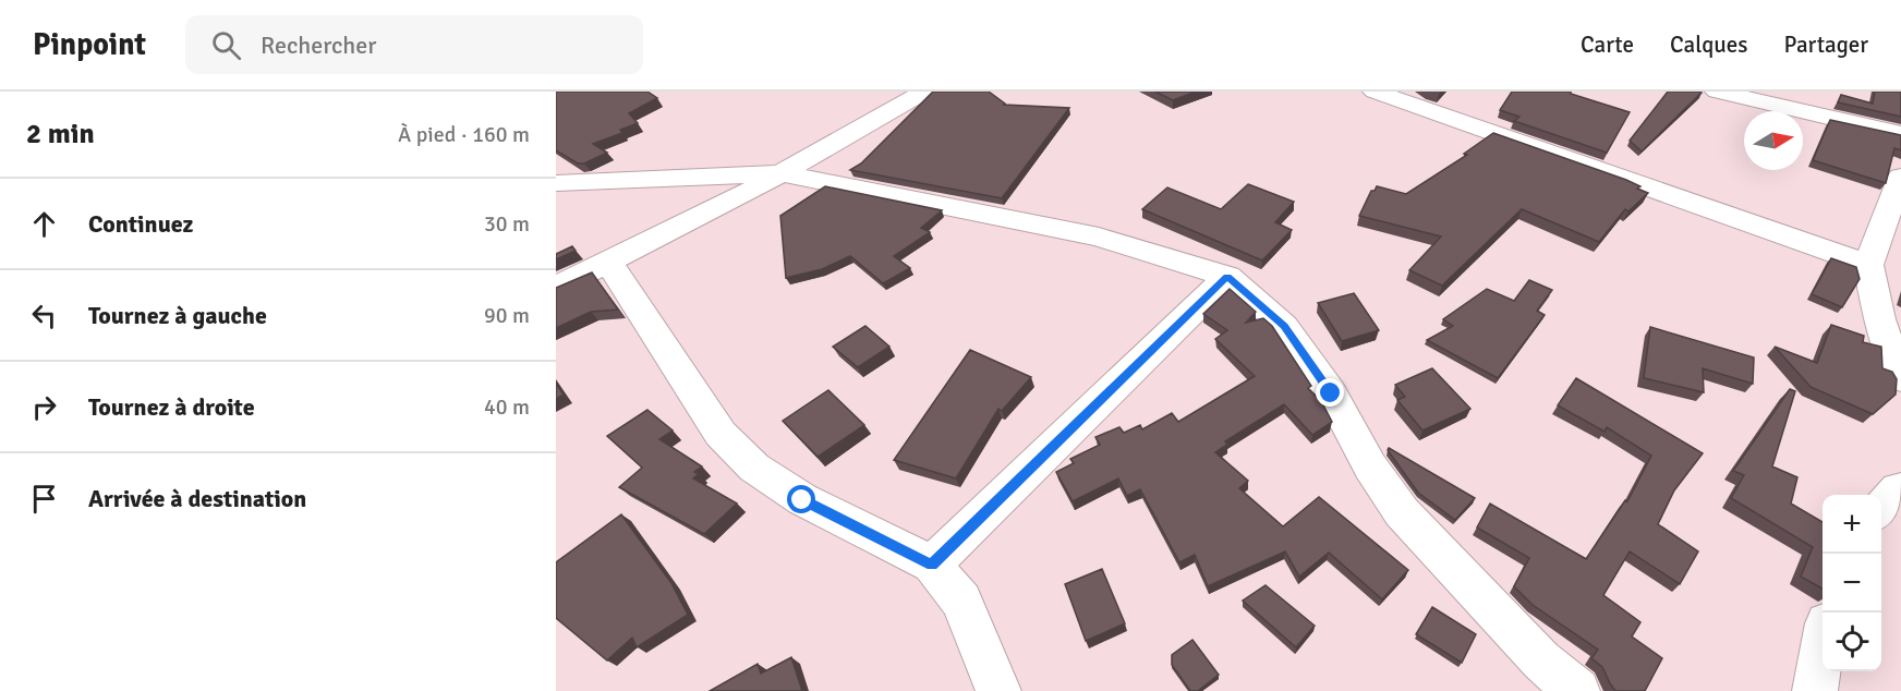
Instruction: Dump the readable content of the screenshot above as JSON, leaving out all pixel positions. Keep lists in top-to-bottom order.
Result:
{
  "north": "right",
  "page": {
    "header": "Pinpoint",
    "search": "Rechercher",
    "nav": ["Carte", "Calques", "Partager"],
    "heading": ["2 min", "À pied · 160 m"],
    "list": [
      ["Continuez", "30 m"],
      ["Tournez à gauche", "90 m"],
      ["Tournez à droite", "40 m"],
      "Arrivée à destination"
    ],
    "map_buttons": ["+", "−"]
  }
}
